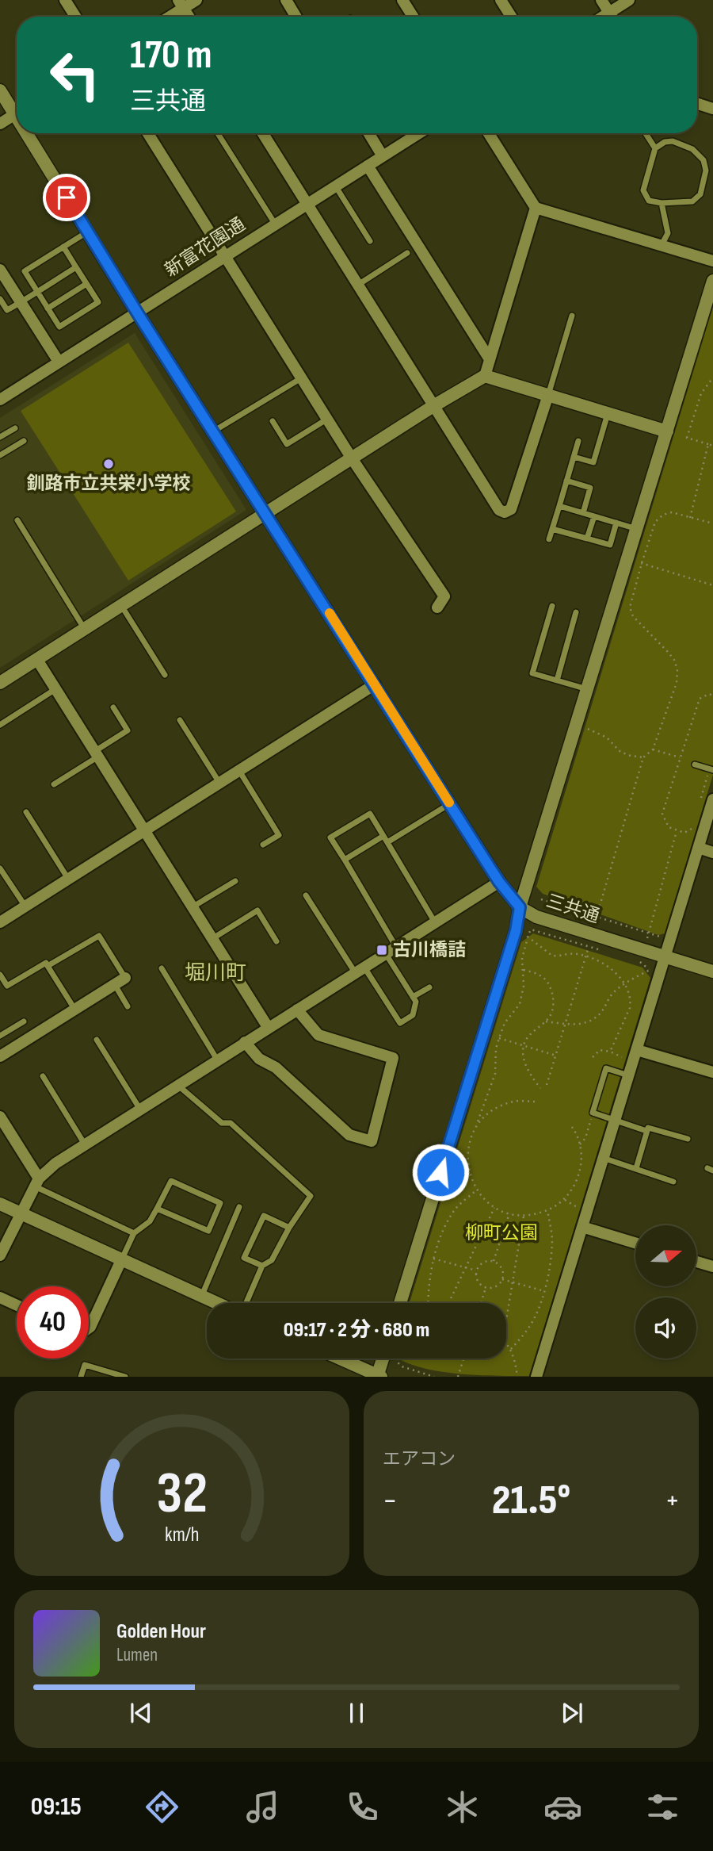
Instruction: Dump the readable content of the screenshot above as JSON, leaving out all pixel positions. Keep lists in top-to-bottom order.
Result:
{
  "streets": {
    "street": ["新富花園通", "三共通"]
  },
  "crossings": [
    ["新富花園通", "三共通"]
  ],
  "districts": ["堀川町"],
  "parks": ["柳町公園"],
  "places": {
    "other": ["釧路市立共栄小学校"],
    "transit": ["古川橋詰"]
  },
  "north": "right",
  "page": {
    "turn": ["170 m", "三共通"],
    "limit": "40",
    "trip": "09:17 · 2 分 · 680 m",
    "tile": "エアコン",
    "heat": ["−", "21.5°", "+"],
    "song": ["Golden Hour", "Lumen"],
    "tabs": "09:15",
    "gauge": ["32", "km/h"]
  }
}
